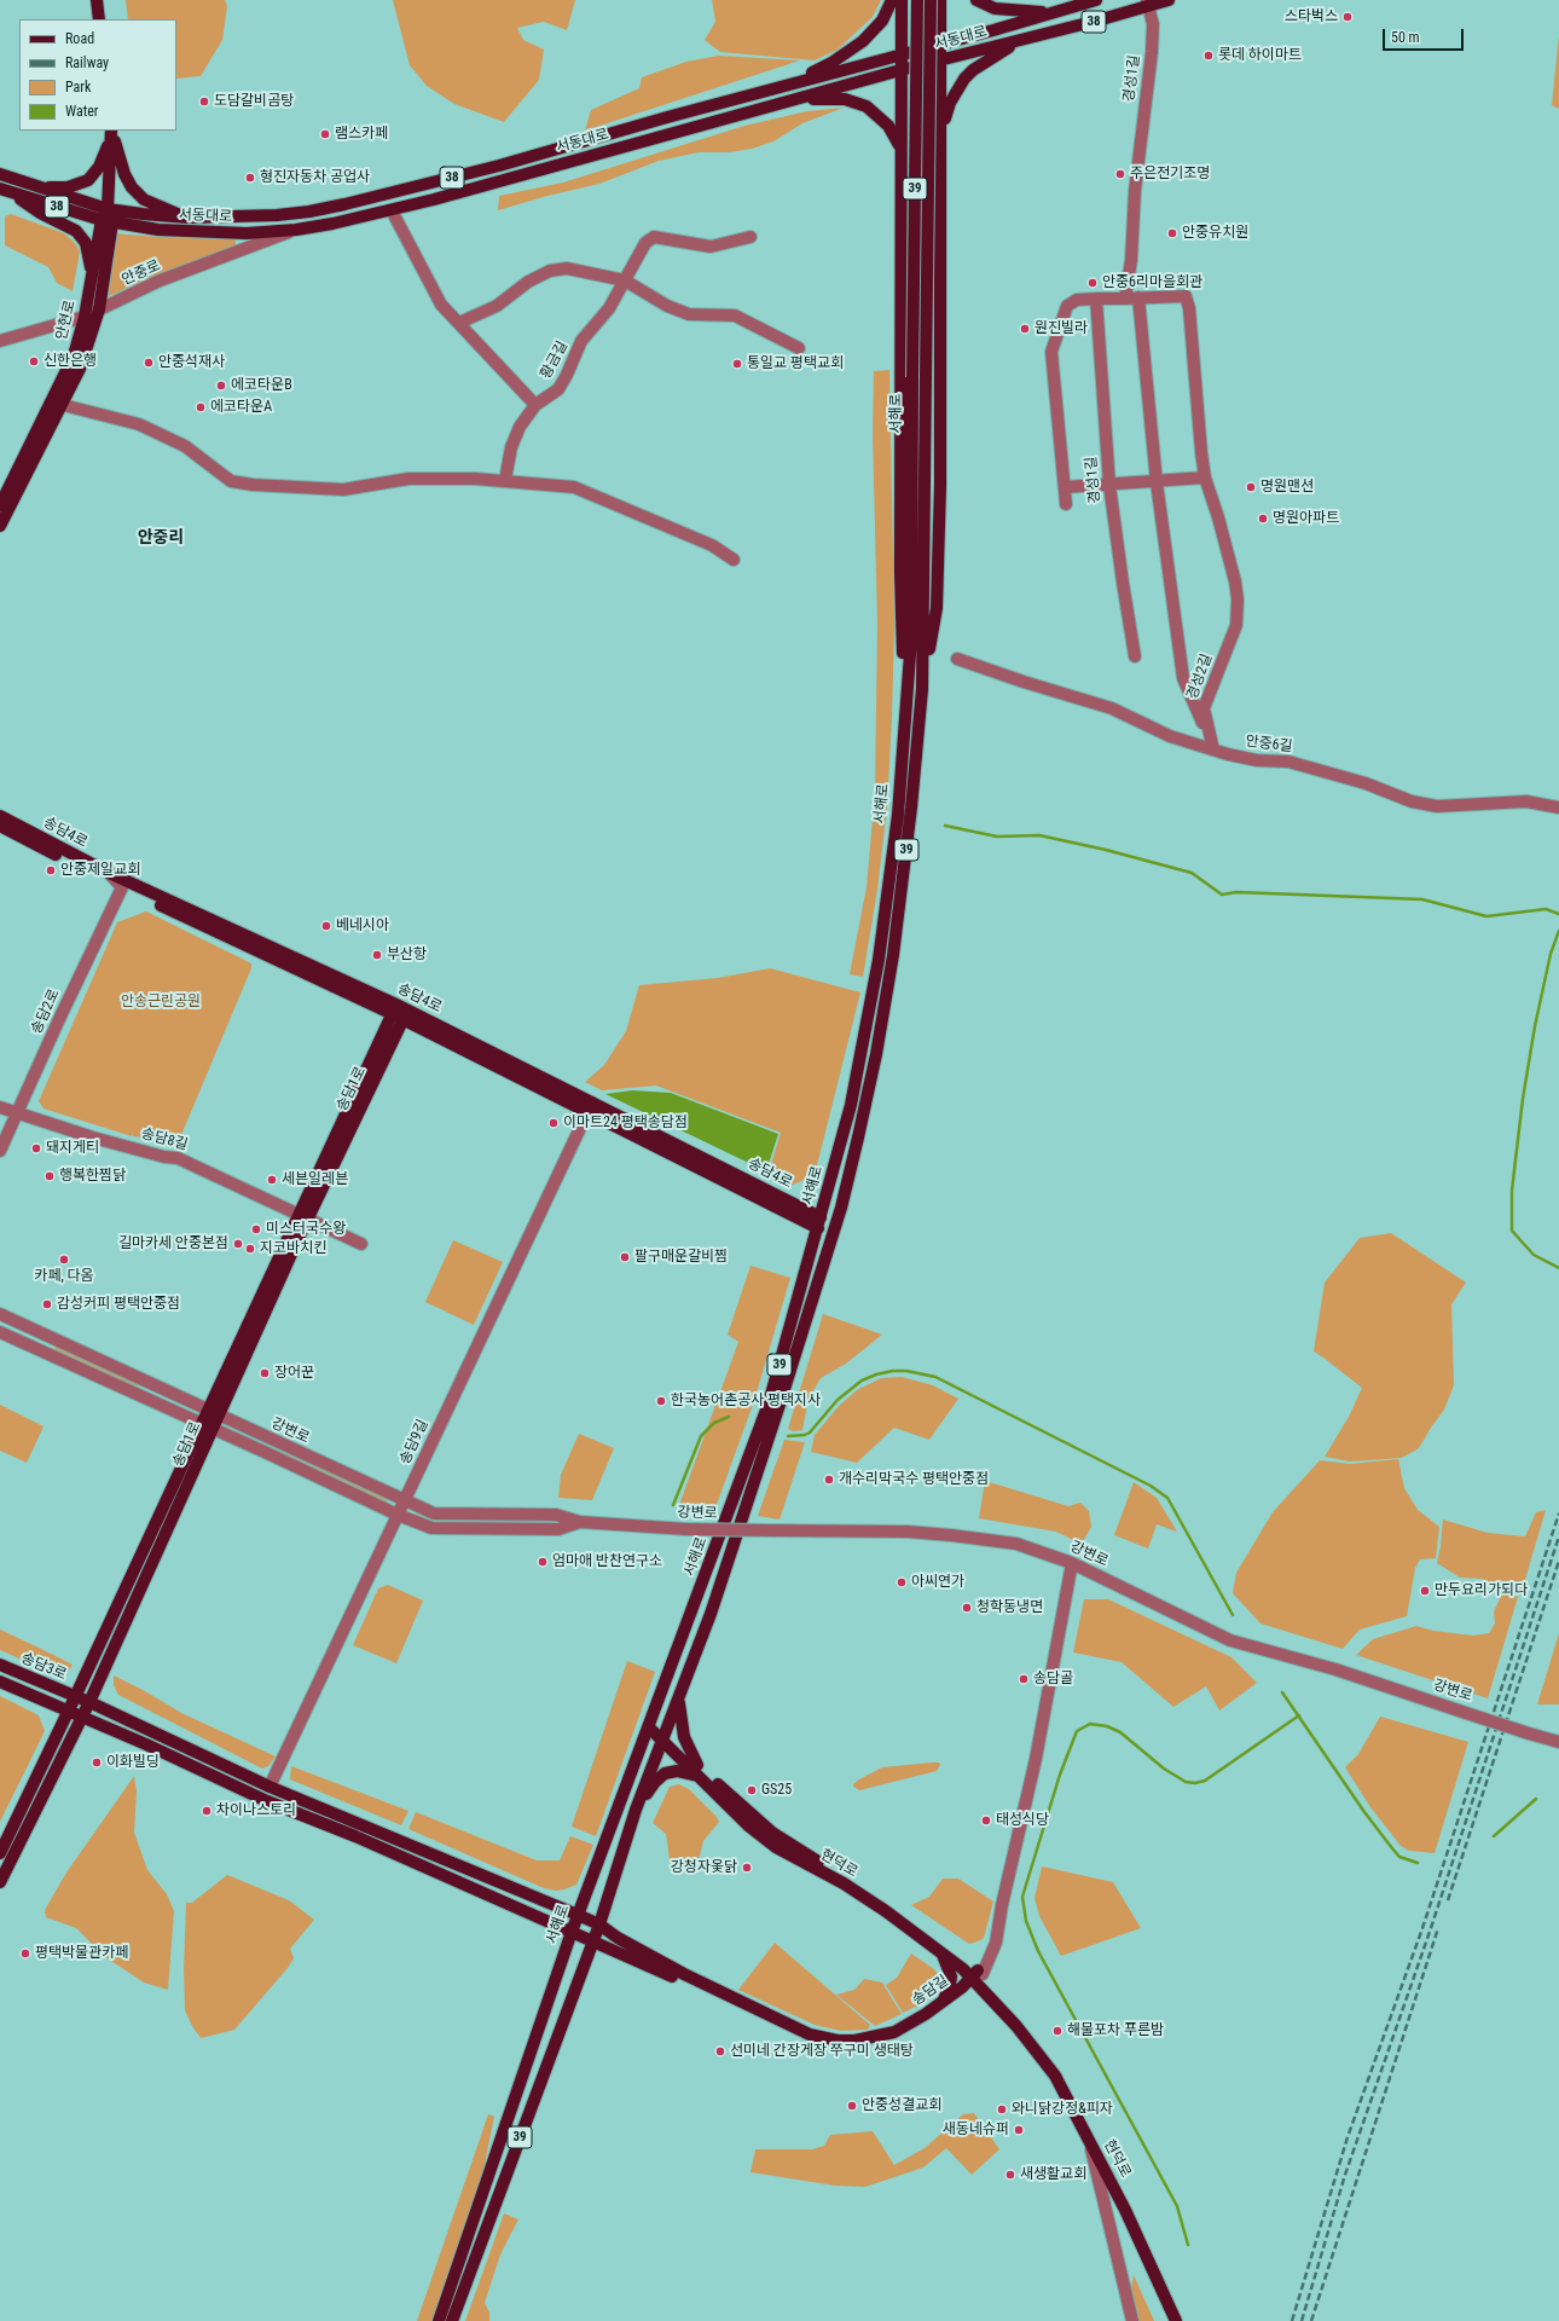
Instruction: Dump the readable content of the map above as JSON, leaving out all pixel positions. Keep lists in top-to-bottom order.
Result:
{
  "streets": {
    "main road": [
      "38",
      "서동대로",
      "39",
      "안현로",
      "서해로",
      "송담4로",
      "송담1로",
      "송담3로",
      "현덕로",
      "송담길"
    ],
    "street": [
      "경성1길",
      "안중로",
      "황금길",
      "경성2길",
      "안중6길",
      "송담2로",
      "송담8길",
      "강변로",
      "송담9길"
    ]
  },
  "crossings": [
    ["서동대로", "경성1길"],
    ["서동대로", "안중로"],
    ["서동대로", "안현로"],
    ["경성1길", "경성2길"],
    ["안중로", "안현로"],
    ["서해로", "송담4로"],
    ["서해로", "송담3로"],
    ["서해로", "현덕로"],
    ["서해로", "송담길"],
    ["경성2길", "안중6길"],
    ["송담4로", "송담2로"],
    ["송담4로", "송담1로"],
    ["송담4로", "송담9길"],
    ["송담2로", "송담8길"],
    ["송담1로", "송담8길"],
    ["송담1로", "강변로"],
    ["송담1로", "송담3로"],
    ["강변로", "송담9길"],
    ["송담9길", "송담3로"],
    ["송담3로", "현덕로"],
    ["송담3로", "송담길"],
    ["현덕로", "송담길"]
  ],
  "districts": ["안중리"],
  "parks": ["안송근린공원"],
  "places": [
    "스타벅스",
    "롯데 하이마트",
    "도담갈비곰탕",
    "램스카페",
    "주은전기조명",
    "형진자동차 공업사",
    "안중유치원",
    "안중6리마을회관",
    "원진빌라",
    "신한은행",
    "안중석재사",
    "통일교 평택교회",
    "에코타운B",
    "에코타운A",
    "명원맨션",
    "명원아파트",
    "안중제일교회",
    "베네시아",
    "부산항",
    "이마트24 평택송담점",
    "돼지게티",
    "행복한찜닭",
    "세븐일레븐",
    "미스터국수왕",
    "길마카세 안중본점",
    "지코바치킨",
    "팔구매운갈비찜",
    "카페, 다옴",
    "감성커피 평택안중점",
    "장어꾼",
    "한국농어촌공사 평택지사",
    "개수리막국수 평택안중점",
    "엄마애 반찬연구소",
    "아씨연가",
    "만두요리가되다",
    "청학동냉면",
    "송담골",
    "이화빌딩",
    "GS25",
    "차이나스토리",
    "태성식당",
    "강청자옻닭",
    "평택박물관카페",
    "해물포차 푸른밤",
    "선미네 간장게장 쭈구미 생태탕",
    "안중성결교회",
    "와니닭강정&피자",
    "새동네슈퍼",
    "새생활교회"
  ],
  "legend": [
    "Road",
    "Railway",
    "Park",
    "Water"
  ],
  "scale_bar": "50 m"
}
